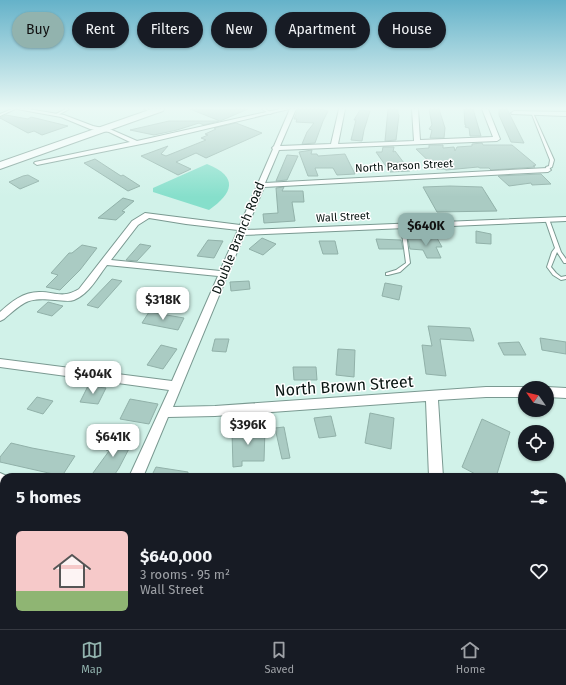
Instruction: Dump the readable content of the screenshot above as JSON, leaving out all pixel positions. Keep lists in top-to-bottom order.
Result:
{
  "streets": {
    "street": [
      "North Parson Street",
      "Wall Street",
      "Double Branch Road",
      "North Brown Street"
    ]
  },
  "crossings": [
    ["North Parson Street", "Double Branch Road"],
    ["Wall Street", "Double Branch Road"],
    ["Double Branch Road", "North Brown Street"]
  ],
  "north": "top left",
  "page": {
    "chip": [
      "Buy",
      "Rent",
      "Filters",
      "New",
      "Apartment",
      "House"
    ],
    "price": [
      "$640K",
      "$318K",
      "$404K",
      "$396K",
      "$641K"
    ],
    "heading": "5 homes",
    "list": [
      {
        "name": "$640,000",
        "note": "3 rooms · 95 m² · Wall Street"
      }
    ],
    "tabs": ["Map", "Saved", "Home"]
  }
}
